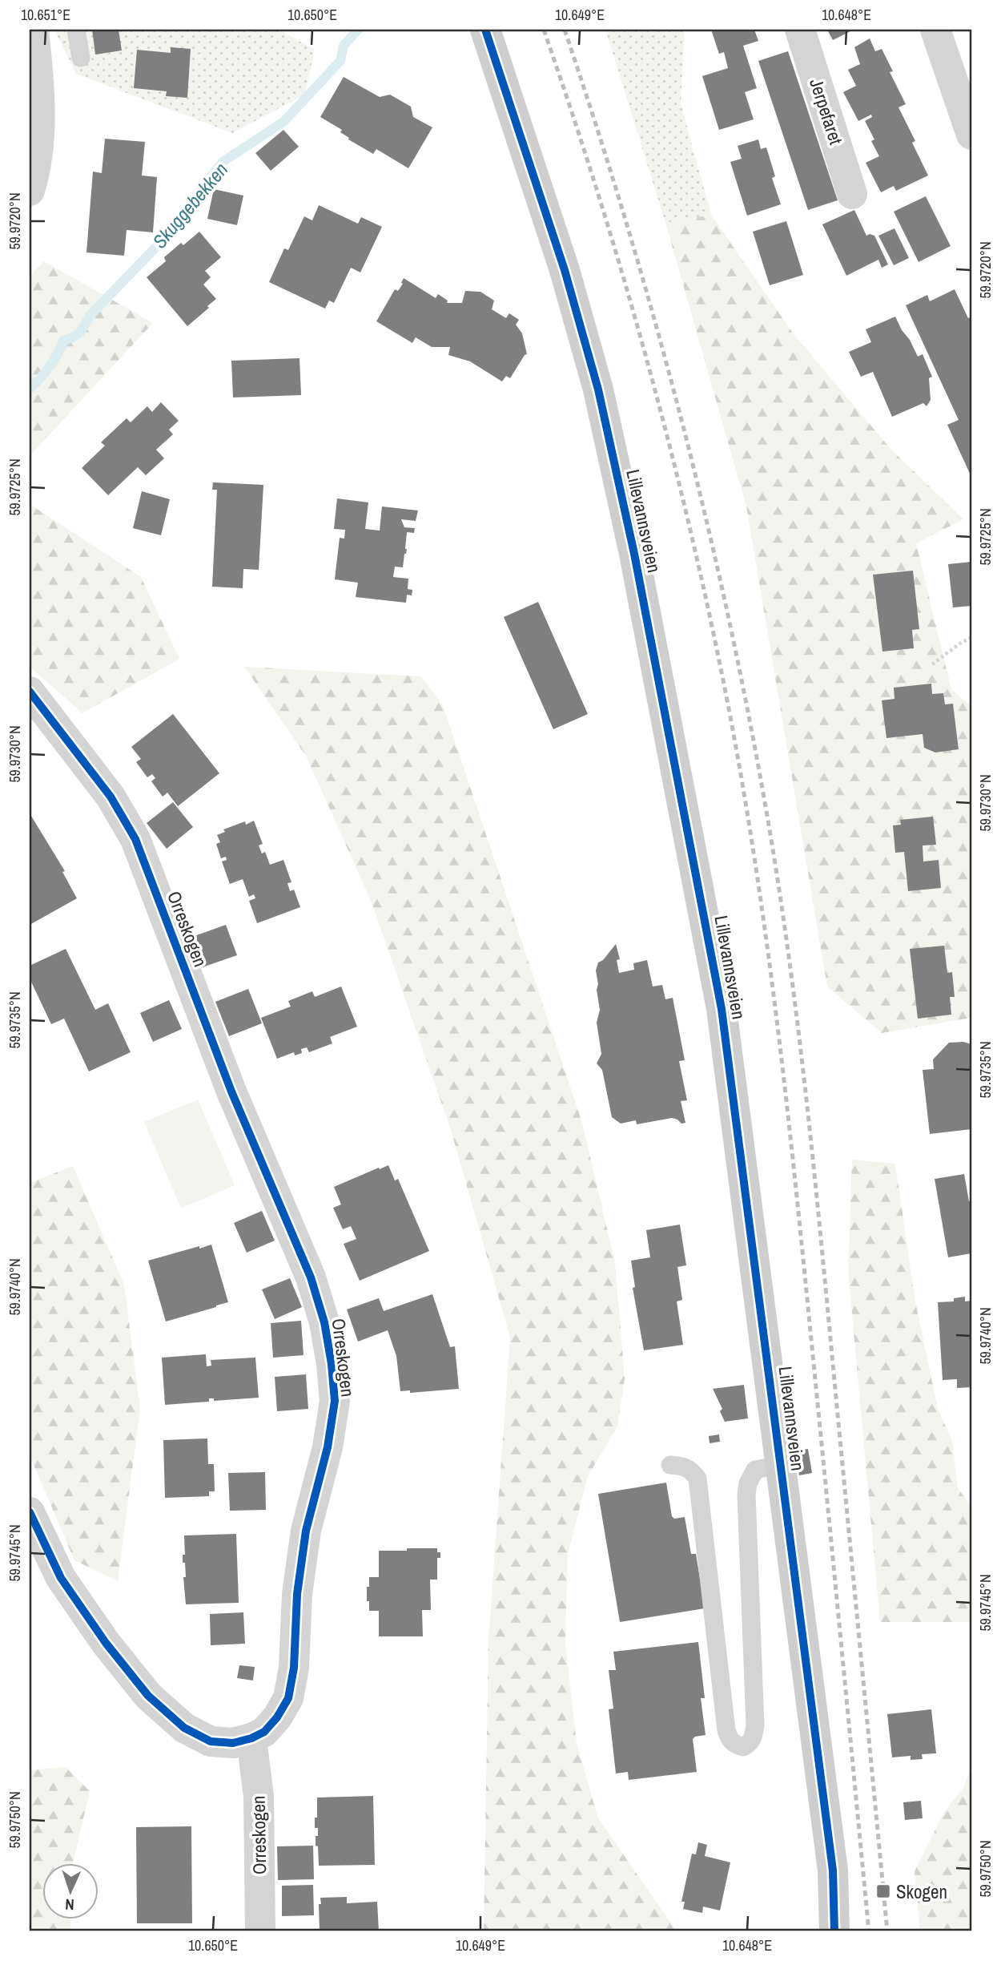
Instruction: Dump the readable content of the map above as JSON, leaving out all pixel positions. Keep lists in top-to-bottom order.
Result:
{
  "streets": {
    "street": ["Jerpefaret", "Lillevannsveien", "Orreskogen"]
  },
  "water": ["Skuggebekken"],
  "places": {
    "transit": ["Skogen"]
  },
  "north": "bottom",
  "coordinates": [
    "10.651°E",
    "10.650°E",
    "10.649°E",
    "10.648°E",
    "59.9720°N",
    "59.9725°N",
    "59.9730°N",
    "59.9735°N",
    "59.9740°N",
    "59.9745°N",
    "59.9750°N"
  ]
}
